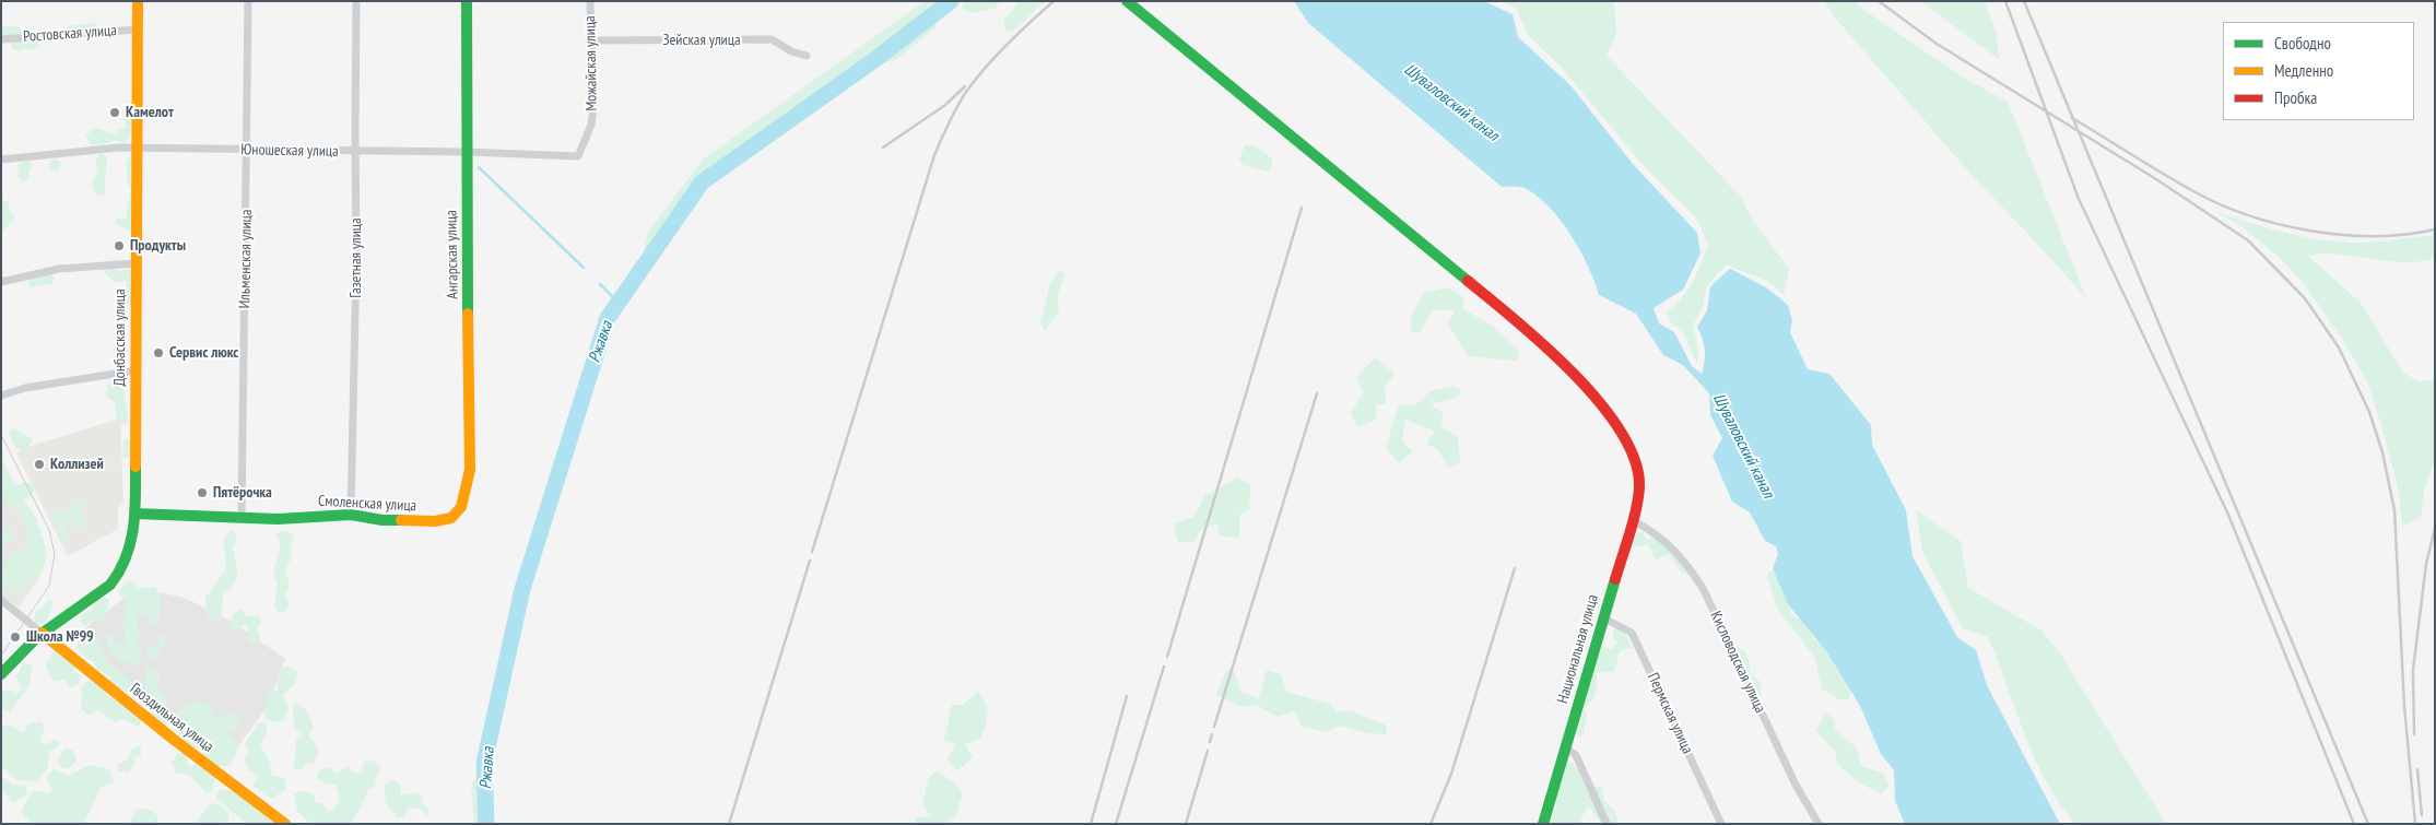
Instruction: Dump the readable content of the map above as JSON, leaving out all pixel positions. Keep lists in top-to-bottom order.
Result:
{
  "streets": {
    "street": [
      "Ростовская улица",
      "Зейская улица",
      "Можайская улица",
      "Юношеская улица",
      "Ангарская улица",
      "Газетная улица",
      "Ильменская улица",
      "Донбасская улица",
      "Смоленская улица",
      "Национальная улица",
      "Кисловодская улица",
      "Пермская улица",
      "Гвоздильная улица"
    ]
  },
  "crossings": [
    ["Ростовская улица", "Донбасская улица"],
    ["Зейская улица", "Можайская улица"],
    ["Можайская улица", "Юношеская улица"],
    ["Юношеская улица", "Ангарская улица"],
    ["Юношеская улица", "Газетная улица"],
    ["Юношеская улица", "Ильменская улица"],
    ["Юношеская улица", "Донбасская улица"],
    ["Ангарская улица", "Смоленская улица"],
    ["Газетная улица", "Смоленская улица"],
    ["Ильменская улица", "Смоленская улица"],
    ["Донбасская улица", "Смоленская улица"],
    ["Донбасская улица", "Гвоздильная улица"],
    ["Национальная улица", "Кисловодская улица"],
    ["Национальная улица", "Пермская улица"]
  ],
  "water": ["Шуваловский канал", "Ржавка"],
  "places": [
    "Камелот",
    "Продукты",
    "Сервис люкс",
    "Коллизей",
    "Пятёрочка",
    "Школа №99"
  ],
  "legend": ["Свободно", "Медленно", "Пробка"]
}
